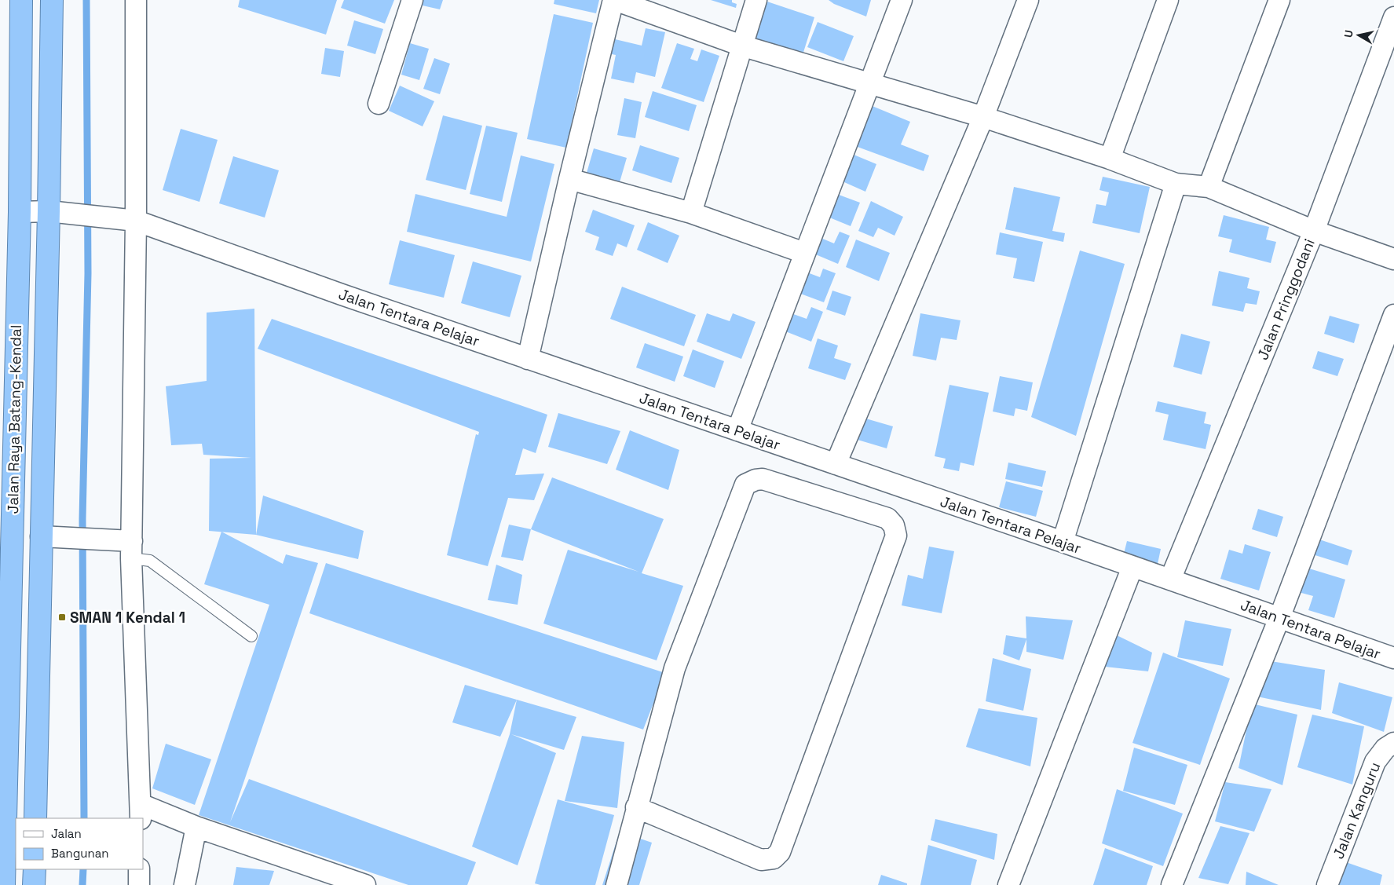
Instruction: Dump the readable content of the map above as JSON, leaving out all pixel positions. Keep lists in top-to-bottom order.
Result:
{
  "streets": {
    "highway": ["Jalan Raya Batang-Kendal"],
    "street": ["Jalan Pringgodani", "Jalan Tentara Pelajar", "Jalan Kanguru"]
  },
  "crossings": [
    ["Jalan Pringgodani", "Jalan Tentara Pelajar"],
    ["Jalan Tentara Pelajar", "Jalan Raya Batang-Kendal"]
  ],
  "places": {
    "transit": ["SMAN 1 Kendal 1"]
  },
  "legend": ["Jalan", "Bangunan"],
  "north": "left"
}
